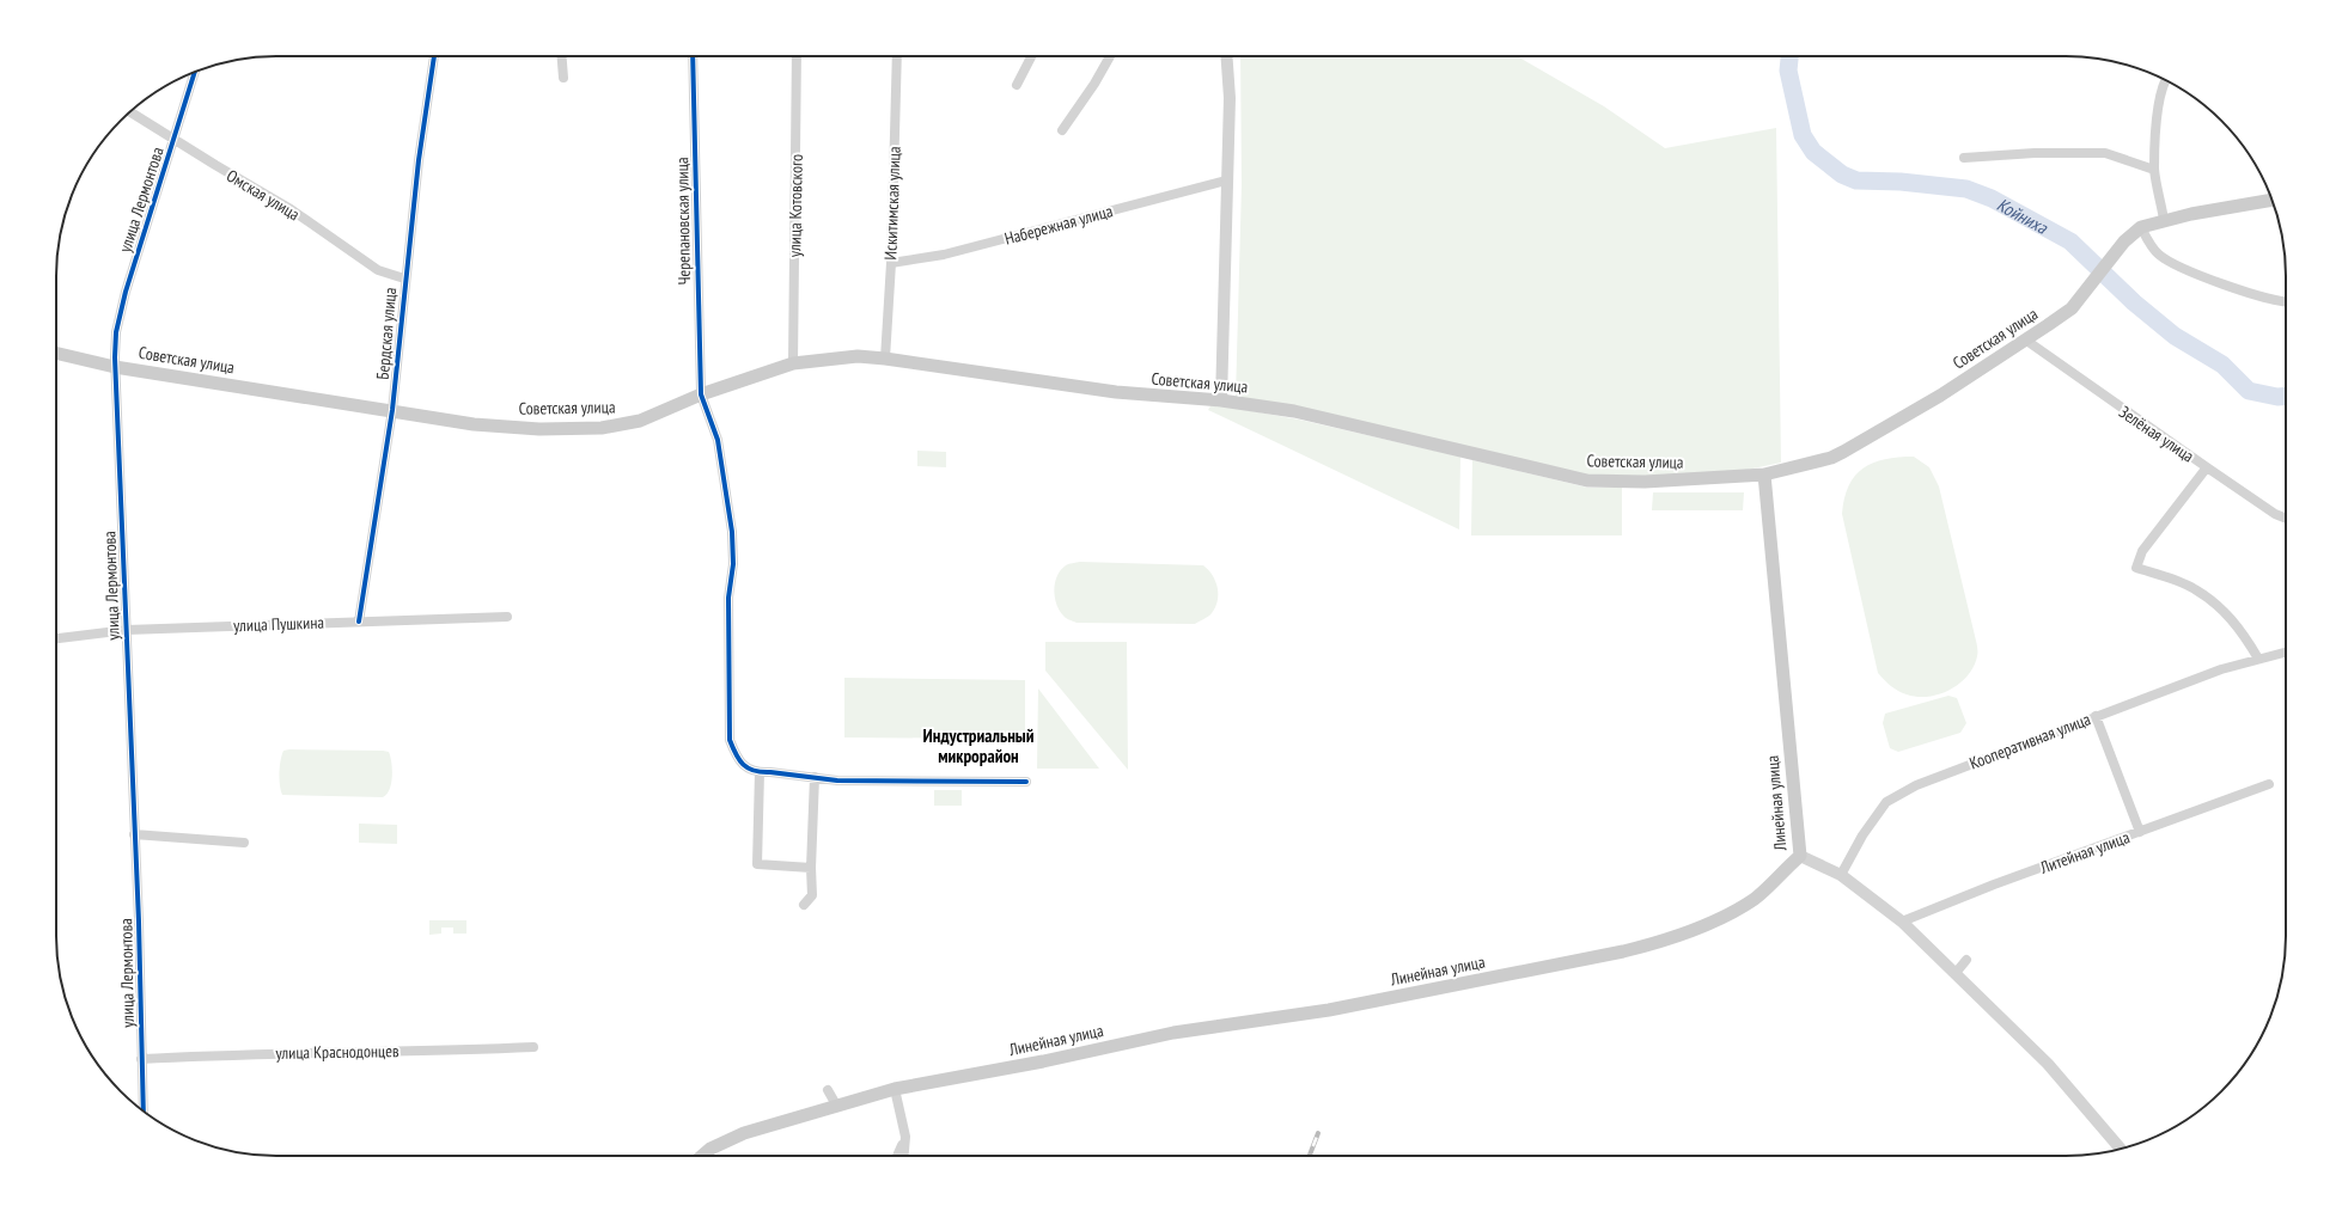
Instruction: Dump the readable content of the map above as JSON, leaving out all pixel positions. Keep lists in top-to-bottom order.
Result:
{
  "streets": {
    "main road": ["Советская улица", "Линейная улица"],
    "street": [
      "Омская улица",
      "улица Лермонтова",
      "Искитимская улица",
      "улица Котовского",
      "Черепановская улица",
      "Набережная улица",
      "Бердская улица",
      "Зелёная улица",
      "улица Пушкина",
      "Кооперативная улица",
      "Литейная улица",
      "улица Краснодонцев"
    ]
  },
  "crossings": [
    ["Омская улица", "улица Лермонтова"],
    ["Омская улица", "Бердская улица"],
    ["улица Лермонтова", "Советская улица"],
    ["улица Лермонтова", "улица Пушкина"],
    ["улица Лермонтова", "улица Краснодонцев"],
    ["Искитимская улица", "Набережная улица"],
    ["Искитимская улица", "Советская улица"],
    ["улица Котовского", "Советская улица"],
    ["Черепановская улица", "Советская улица"],
    ["Бердская улица", "Советская улица"],
    ["Бердская улица", "улица Пушкина"],
    ["Советская улица", "Зелёная улица"],
    ["Советская улица", "Линейная улица"]
  ],
  "districts": ["Индустриальный микрорайон"],
  "water": ["Койниха"]
}
